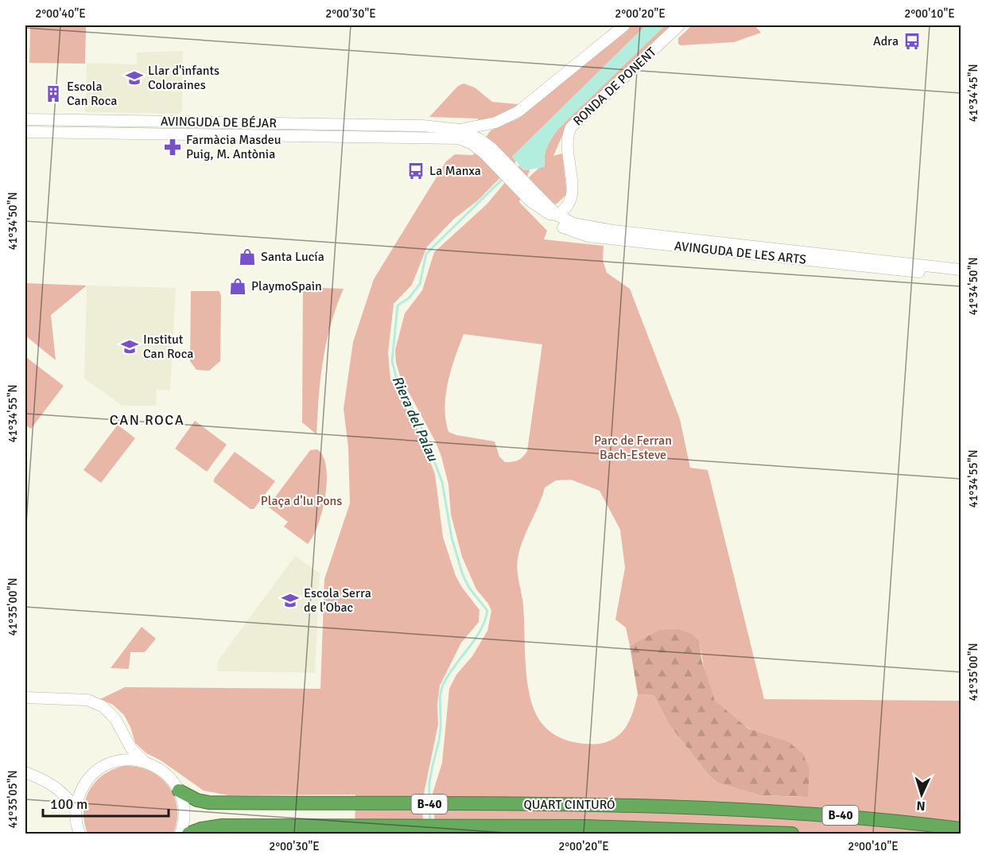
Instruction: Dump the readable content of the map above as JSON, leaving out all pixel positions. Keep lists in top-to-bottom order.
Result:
{
  "streets": {
    "highway": ["B-40", "QUART CINTURÓ"],
    "main road": ["RONDA DE PONENT", "AVINGUDA DE BÉJAR", "AVINGUDA DE LES ARTS"]
  },
  "crossings": [
    ["RONDA DE PONENT", "AVINGUDA DE LES ARTS"]
  ],
  "districts": ["CAN ROCA"],
  "water": ["Riera del Palau"],
  "parks": ["Parc de Ferran Bach-Esteve", "Plaça d'Iu Pons"],
  "places": {
    "bus stop": ["Adra", "La Manxa"],
    "school or university": ["Llar d'infants Coloraines", "Institut Can Roca", "Escola Serra de l'Obac"],
    "building": ["Escola Can Roca"],
    "pharmacy": ["Farmàcia Masdeu Puig, M. Antònia"],
    "shop": ["Santa Lucía", "PlaymoSpain"]
  },
  "scale_bar": "100 m",
  "north": "bottom",
  "coordinates": [
    "2°00'40\"E",
    "2°00'30\"E",
    "2°00'20\"E",
    "2°00'10\"E",
    "41°34'45\"N",
    "41°34'50\"N",
    "41°34'55\"N",
    "41°35'00\"N",
    "41°35'05\"N"
  ]
}
